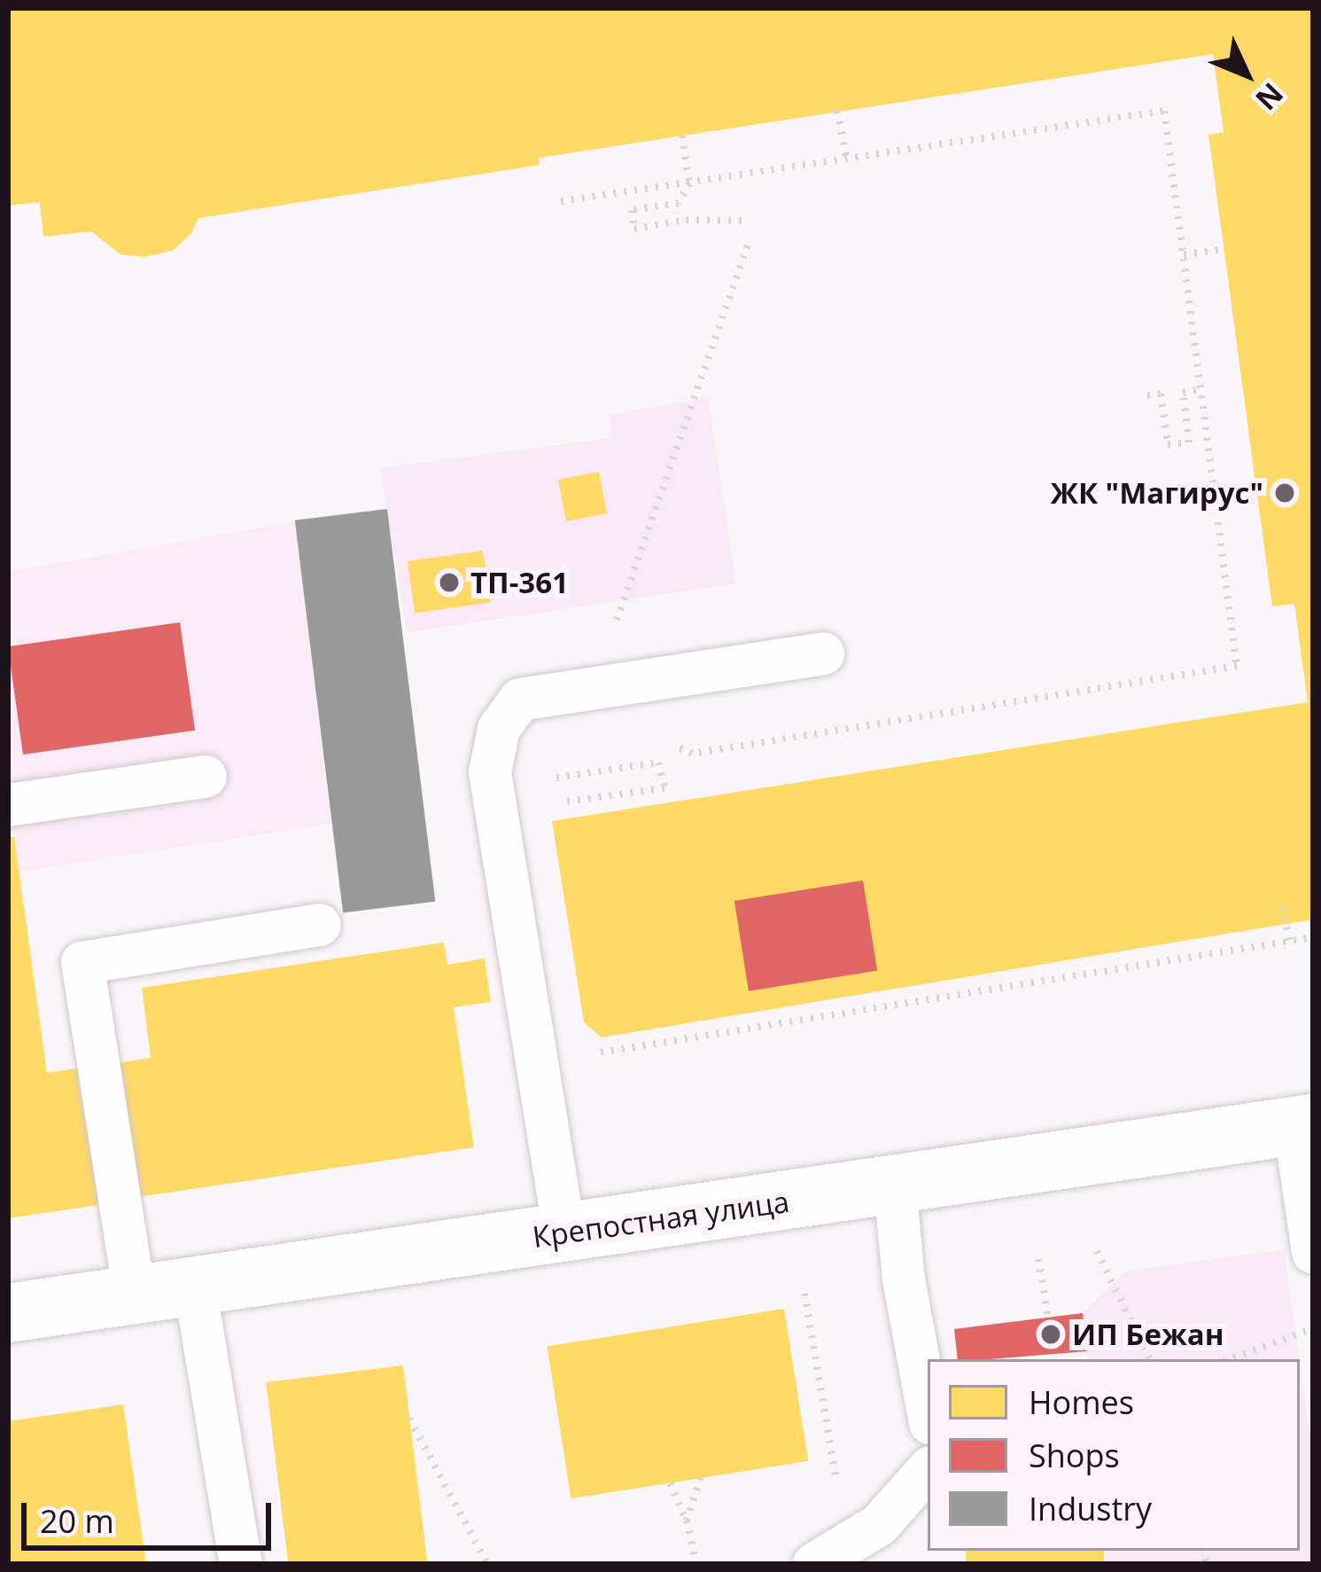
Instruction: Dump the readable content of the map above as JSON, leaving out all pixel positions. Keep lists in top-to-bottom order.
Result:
{
  "streets": {
    "main road": ["Крепостная улица"]
  },
  "places": ["ЖК \"Магирус\"", "ТП-361", "ИП Бежан"],
  "legend": ["Homes", "Shops", "Industry"],
  "scale_bar": "20 m",
  "north": "bottom right"
}
